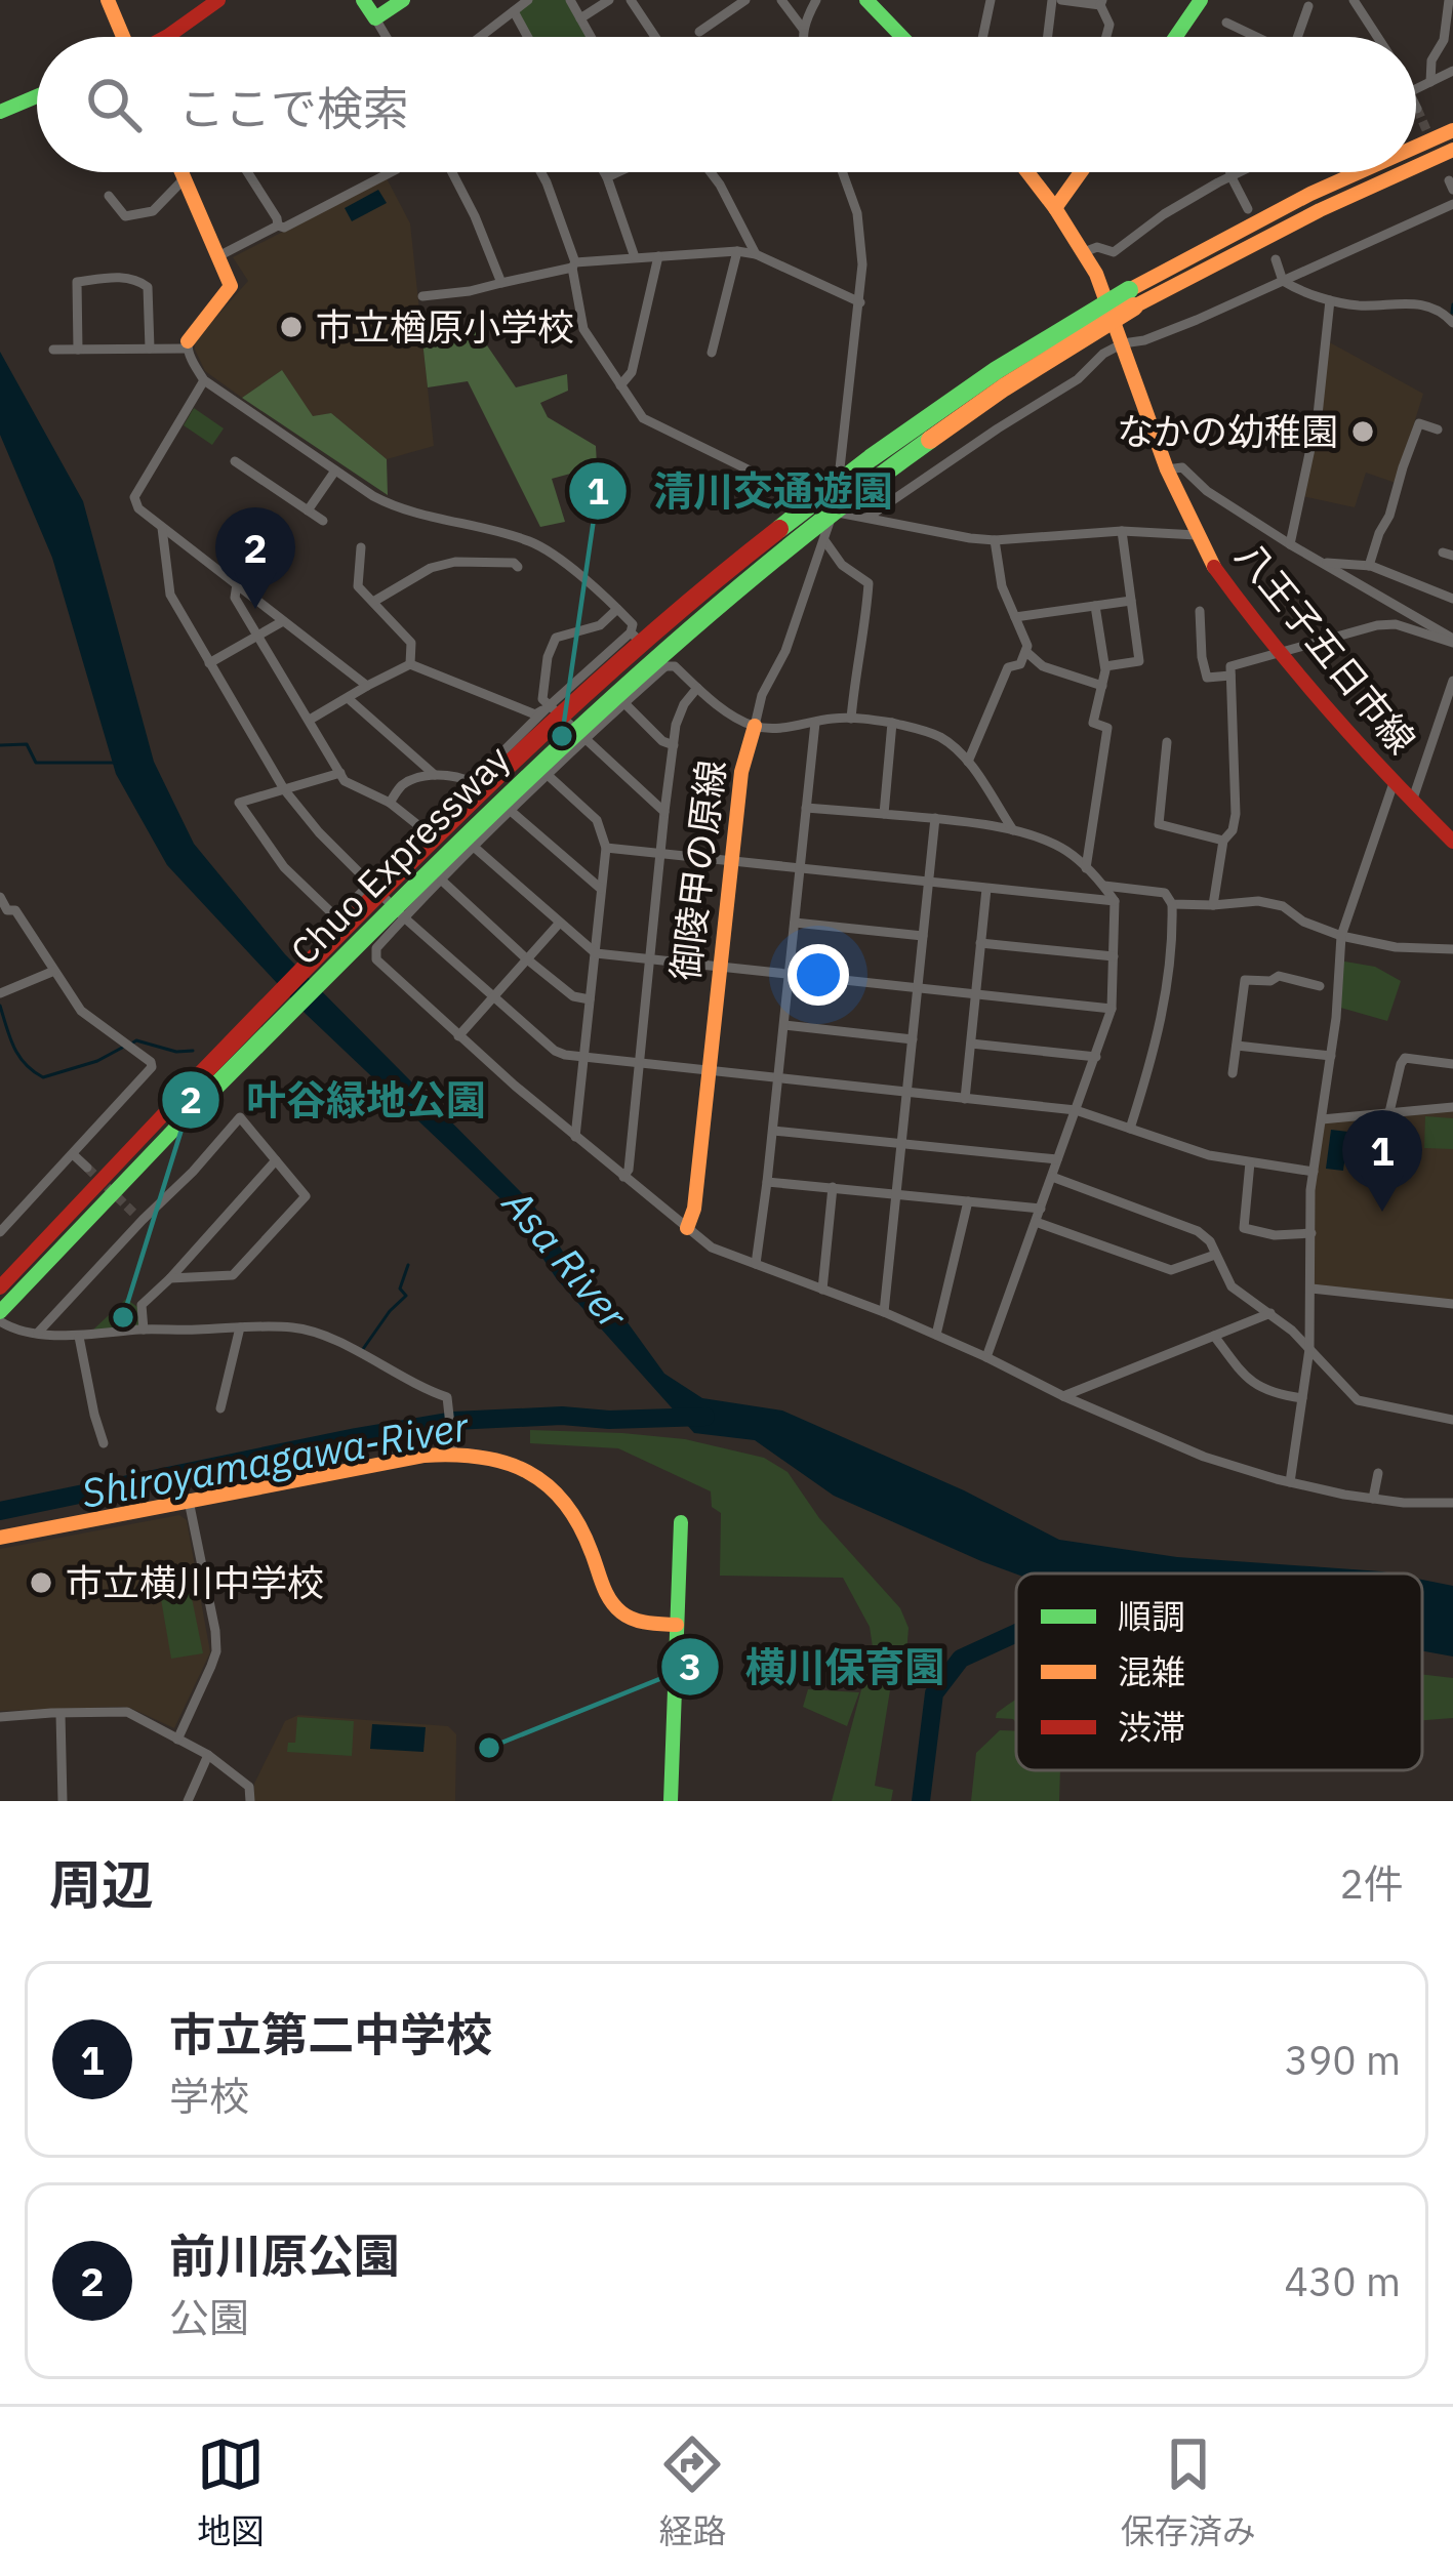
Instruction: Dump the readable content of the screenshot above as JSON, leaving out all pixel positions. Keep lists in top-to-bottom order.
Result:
{
  "streets": {
    "main road": ["八王子五日市線", "Chuo Expressway", "御陵甲の原線"]
  },
  "water": ["Asa River", "Shiroyamagawa-River"],
  "places": [
    "市立楢原小学校",
    "なかの幼稚園",
    "清川交通遊園",
    "叶谷緑地公園",
    "市立横川中学校",
    "横川保育園"
  ],
  "legend": ["順調", "混雑", "渋滞"],
  "page": {
    "search": "ここで検索",
    "pins": ["2", "1"],
    "heading": ["周辺", "2件"],
    "list": [
      {
        "mark": "1",
        "name": "市立第二中学校",
        "note": "学校",
        "value": "390 m"
      },
      {
        "mark": "2",
        "name": "前川原公園",
        "note": "公園",
        "value": "430 m"
      }
    ],
    "nav": ["地図", "経路", "保存済み"]
  }
}
